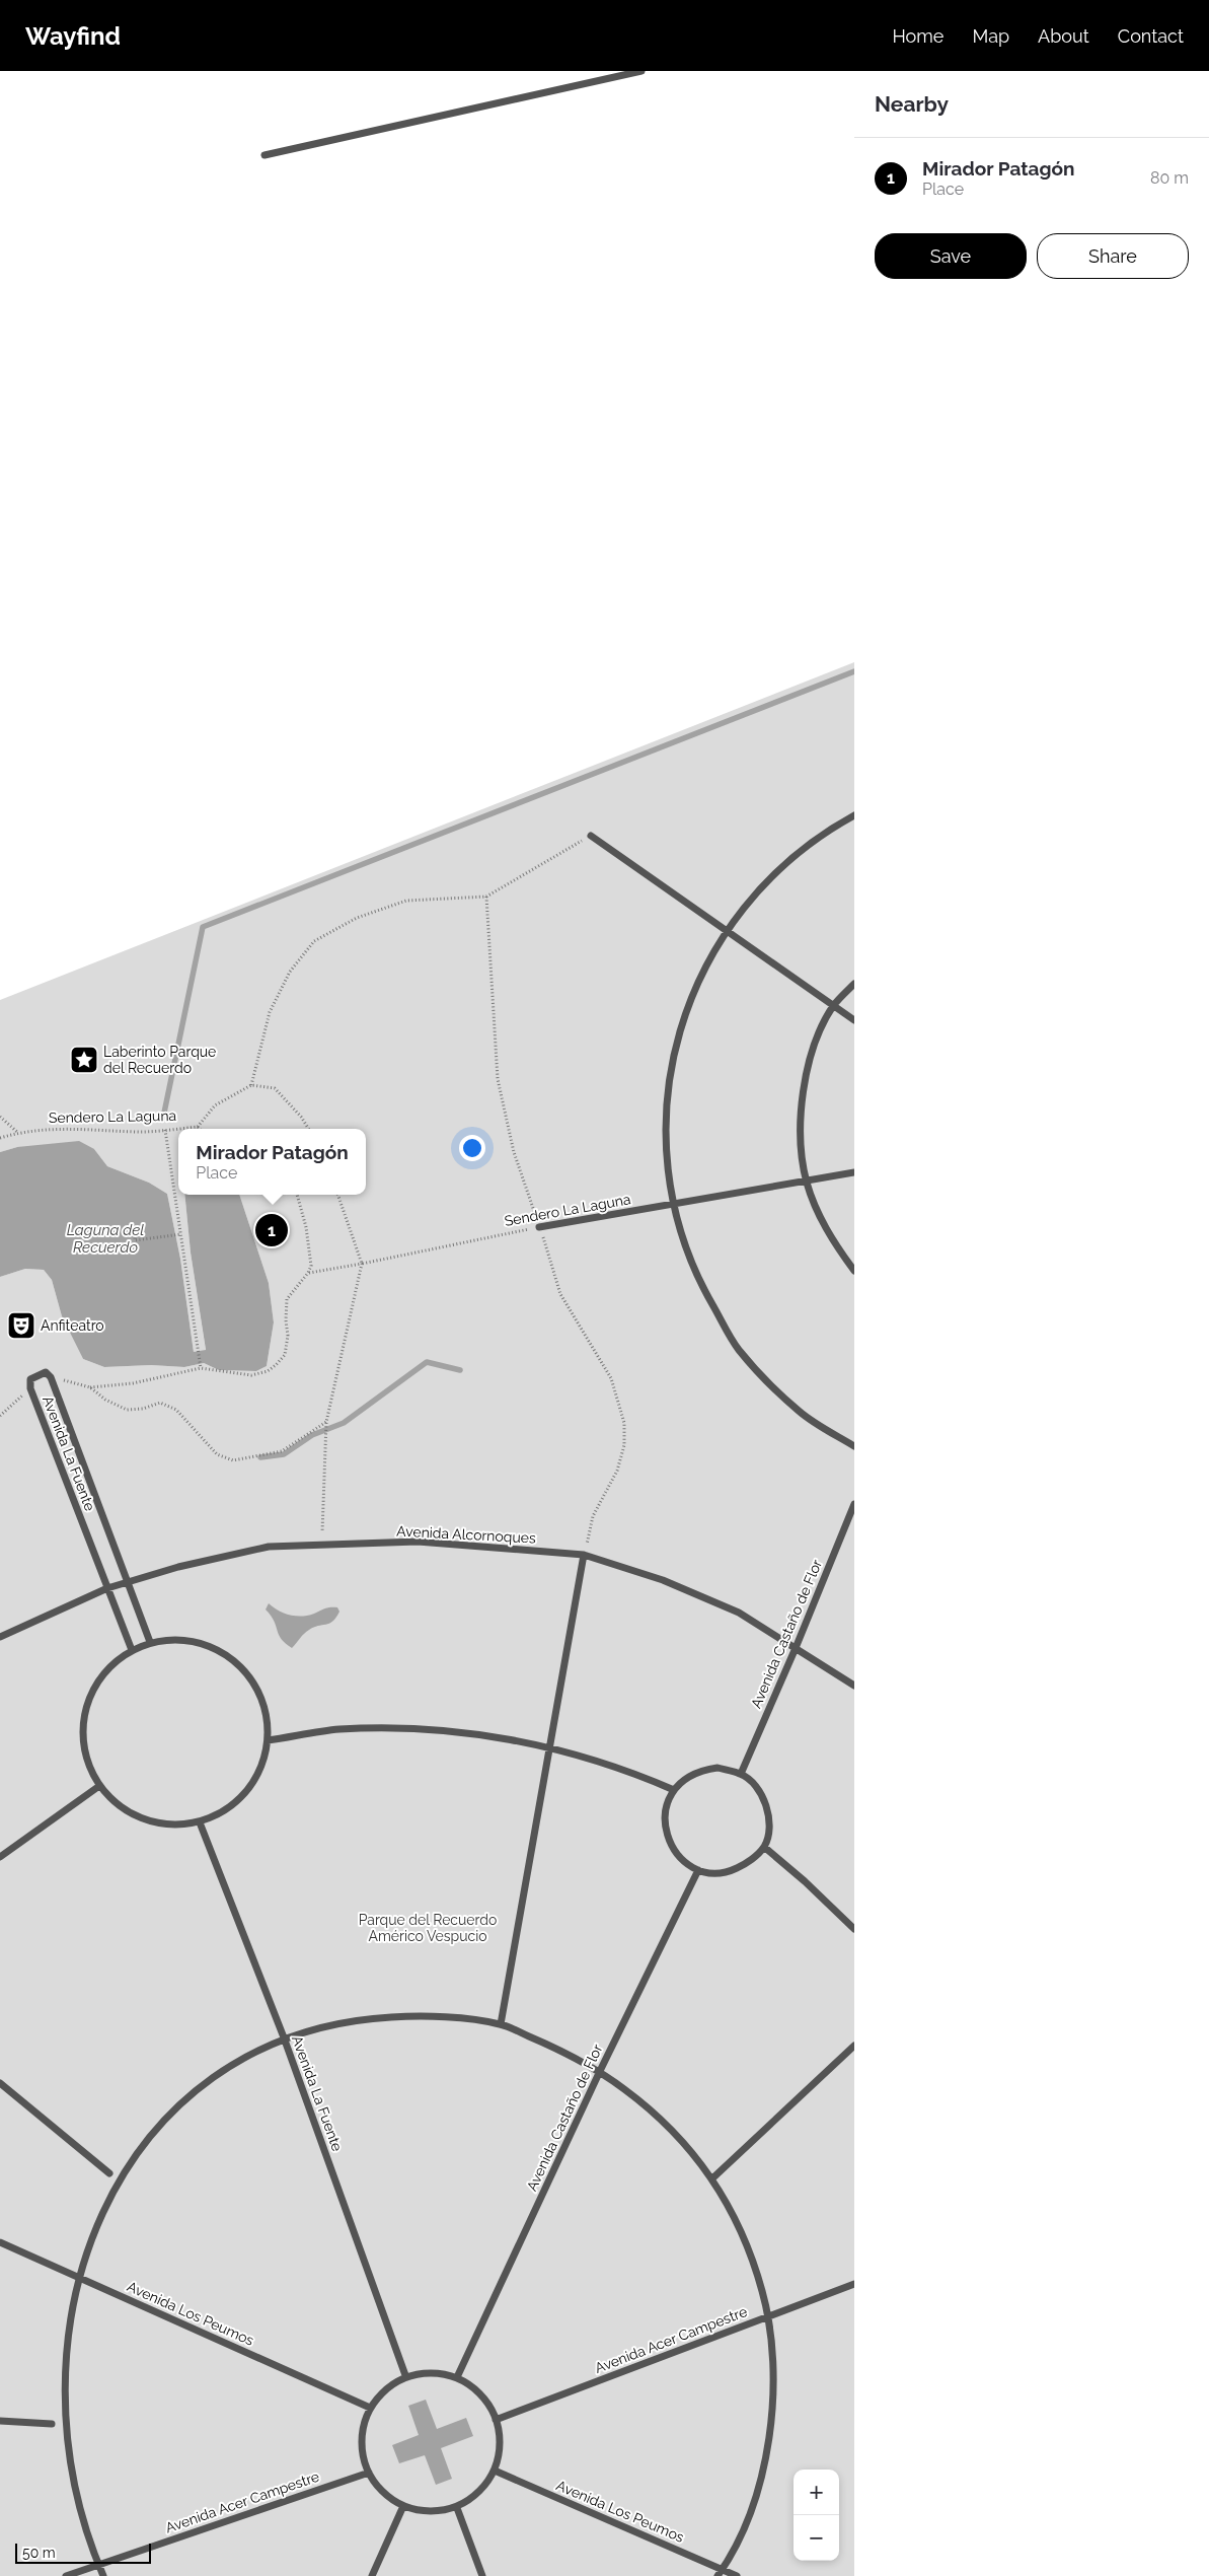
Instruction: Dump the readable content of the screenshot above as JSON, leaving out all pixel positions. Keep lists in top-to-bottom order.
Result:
{
  "streets": {
    "lane": [
      "Sendero La Laguna",
      "Avenida La Fuente",
      "Avenida Alcornoques",
      "Avenida Castaño de Flor",
      "Avenida Los Peumos",
      "Avenida Acer Campestre"
    ]
  },
  "crossings": [
    ["Avenida La Fuente", "Avenida Alcornoques"],
    ["Avenida La Fuente", "Avenida Castaño de Flor"],
    ["Avenida La Fuente", "Avenida Los Peumos"],
    ["Avenida La Fuente", "Avenida Acer Campestre"],
    ["Avenida Alcornoques", "Avenida Castaño de Flor"],
    ["Avenida Castaño de Flor", "Avenida Los Peumos"],
    ["Avenida Castaño de Flor", "Avenida Acer Campestre"],
    ["Avenida Los Peumos", "Avenida Acer Campestre"]
  ],
  "water": ["Laguna del Recuerdo"],
  "parks": ["Parque del Recuerdo Américo Vespucio"],
  "places": {
    "place": ["Laberinto Parque del Recuerdo"],
    "theatre": ["Anfiteatro"]
  },
  "scale_bar": "50 m",
  "page": {
    "header": "Wayfind",
    "nav": [
      "Home",
      "Map",
      "About",
      "Contact"
    ],
    "heading": "Nearby",
    "list": [
      {
        "mark": "1",
        "name": "Mirador Patagón",
        "note": "Place",
        "value": "80 m"
      }
    ],
    "buttons": ["Save", "Share"],
    "popup": ["Mirador Patagón", "Place"],
    "pins": "1",
    "map_buttons": ["+", "−"],
    "scale": "50 m"
  }
}
